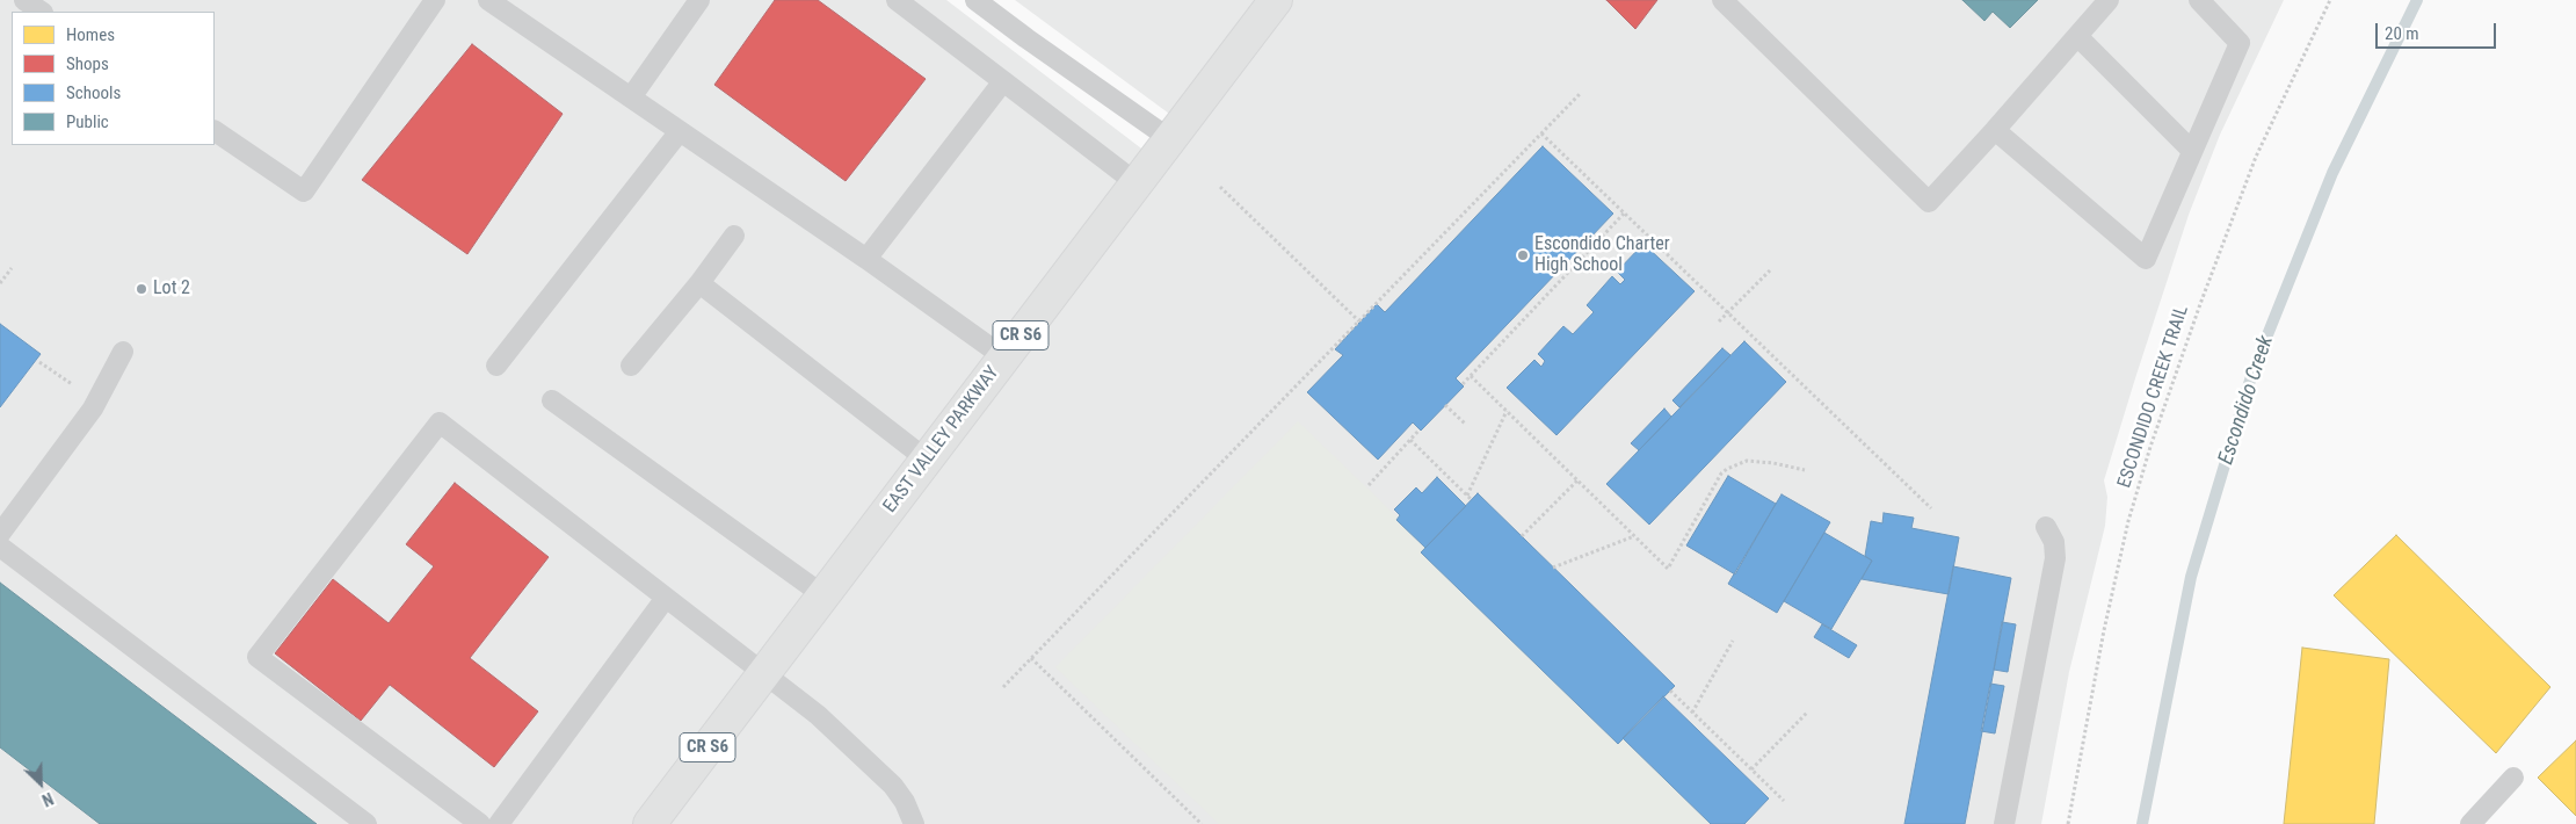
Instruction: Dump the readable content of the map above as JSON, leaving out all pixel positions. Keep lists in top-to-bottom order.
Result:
{
  "streets": {
    "main road": ["CR S6", "EAST VALLEY PARKWAY"],
    "path": ["ESCONDIDO CREEK TRAIL"]
  },
  "water": ["Escondido Creek"],
  "places": ["Escondido Charter High School", "Lot 2"],
  "legend": [
    "Homes",
    "Shops",
    "Schools",
    "Public"
  ],
  "scale_bar": "20 m",
  "north": "bottom right"
}
